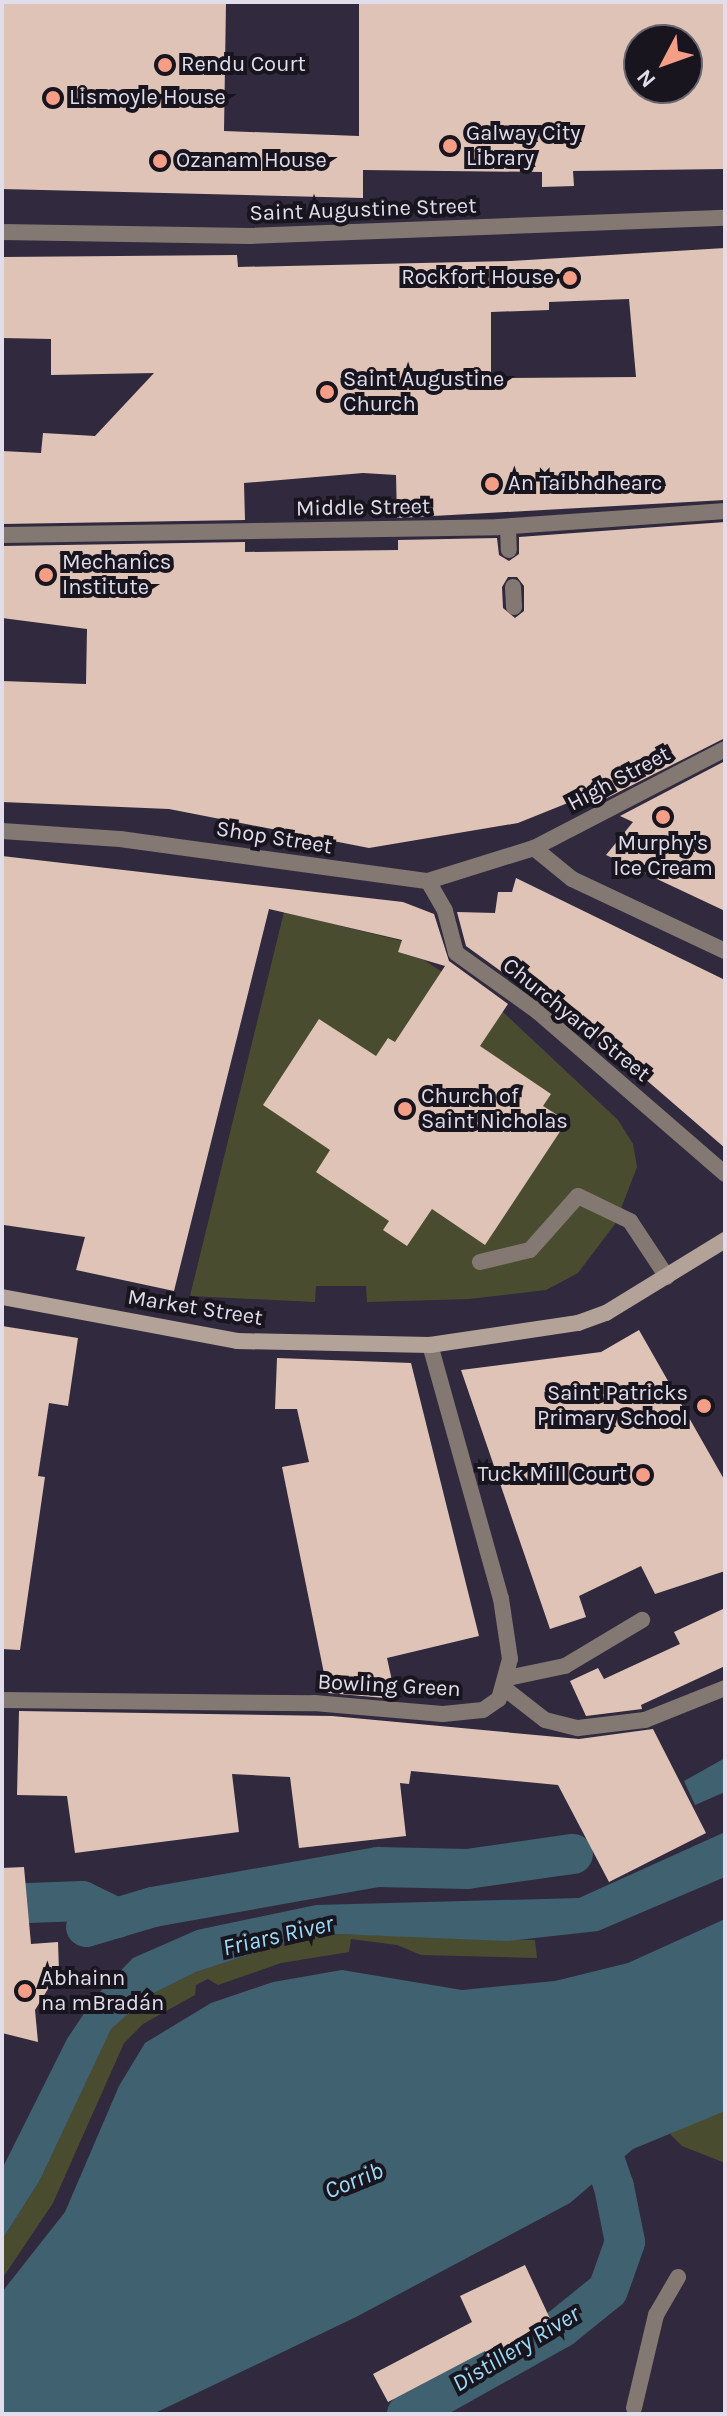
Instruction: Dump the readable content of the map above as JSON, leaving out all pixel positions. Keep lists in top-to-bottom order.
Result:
{
  "streets": {
    "street": [
      "Saint Augustine Street",
      "Middle Street",
      "High Street",
      "Shop Street",
      "Churchyard Street",
      "Market Street",
      "Bowling Green"
    ]
  },
  "crossings": [
    ["High Street", "Shop Street"],
    ["Shop Street", "Churchyard Street"]
  ],
  "water": ["Friars River", "Corrib", "Distillery River"],
  "places": [
    "Rendu Court",
    "Lismoyle House",
    "Galway City Library",
    "Ozanam House",
    "Rockfort House",
    "Saint Augustine Church",
    "An Taibhdhearc",
    "Mechanics Institute",
    "Murphy's Ice Cream",
    "Church of Saint Nicholas",
    "Saint Patricks Primary School",
    "Tuck Mill Court",
    "Abhainn na mBradán"
  ],
  "north": "bottom left"
}
